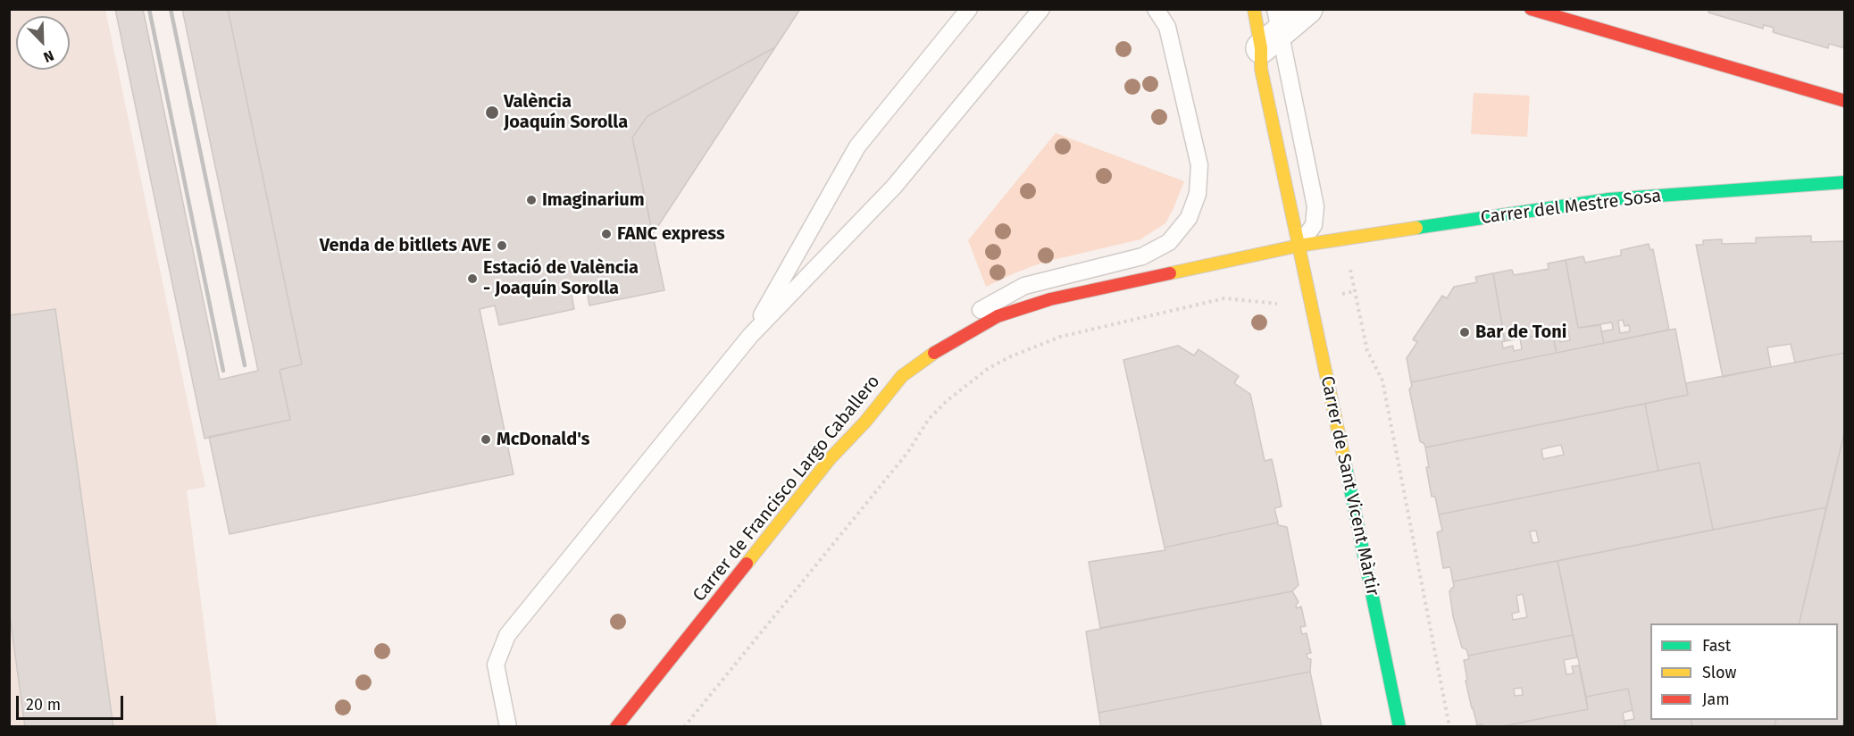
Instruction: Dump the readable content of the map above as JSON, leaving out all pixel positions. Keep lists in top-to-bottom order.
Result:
{
  "streets": {
    "street": ["Carrer del Mestre Sosa", "Carrer de Sant Vicent Màrtir", "Carrer de Francisco Largo Caballero"]
  },
  "crossings": [
    ["Carrer del Mestre Sosa", "Carrer de Sant Vicent Màrtir"],
    ["Carrer del Mestre Sosa", "Carrer de Francisco Largo Caballero"],
    ["Carrer de Sant Vicent Màrtir", "Carrer de Francisco Largo Caballero"]
  ],
  "places": [
    "València Joaquín Sorolla",
    "Imaginarium",
    "FANC express",
    "Venda de bitllets AVE",
    "Estació de València - Joaquín Sorolla",
    "Bar de Toni",
    "McDonald's"
  ],
  "legend": ["Fast", "Slow", "Jam"],
  "scale_bar": "20 m",
  "north": "bottom right"
}
